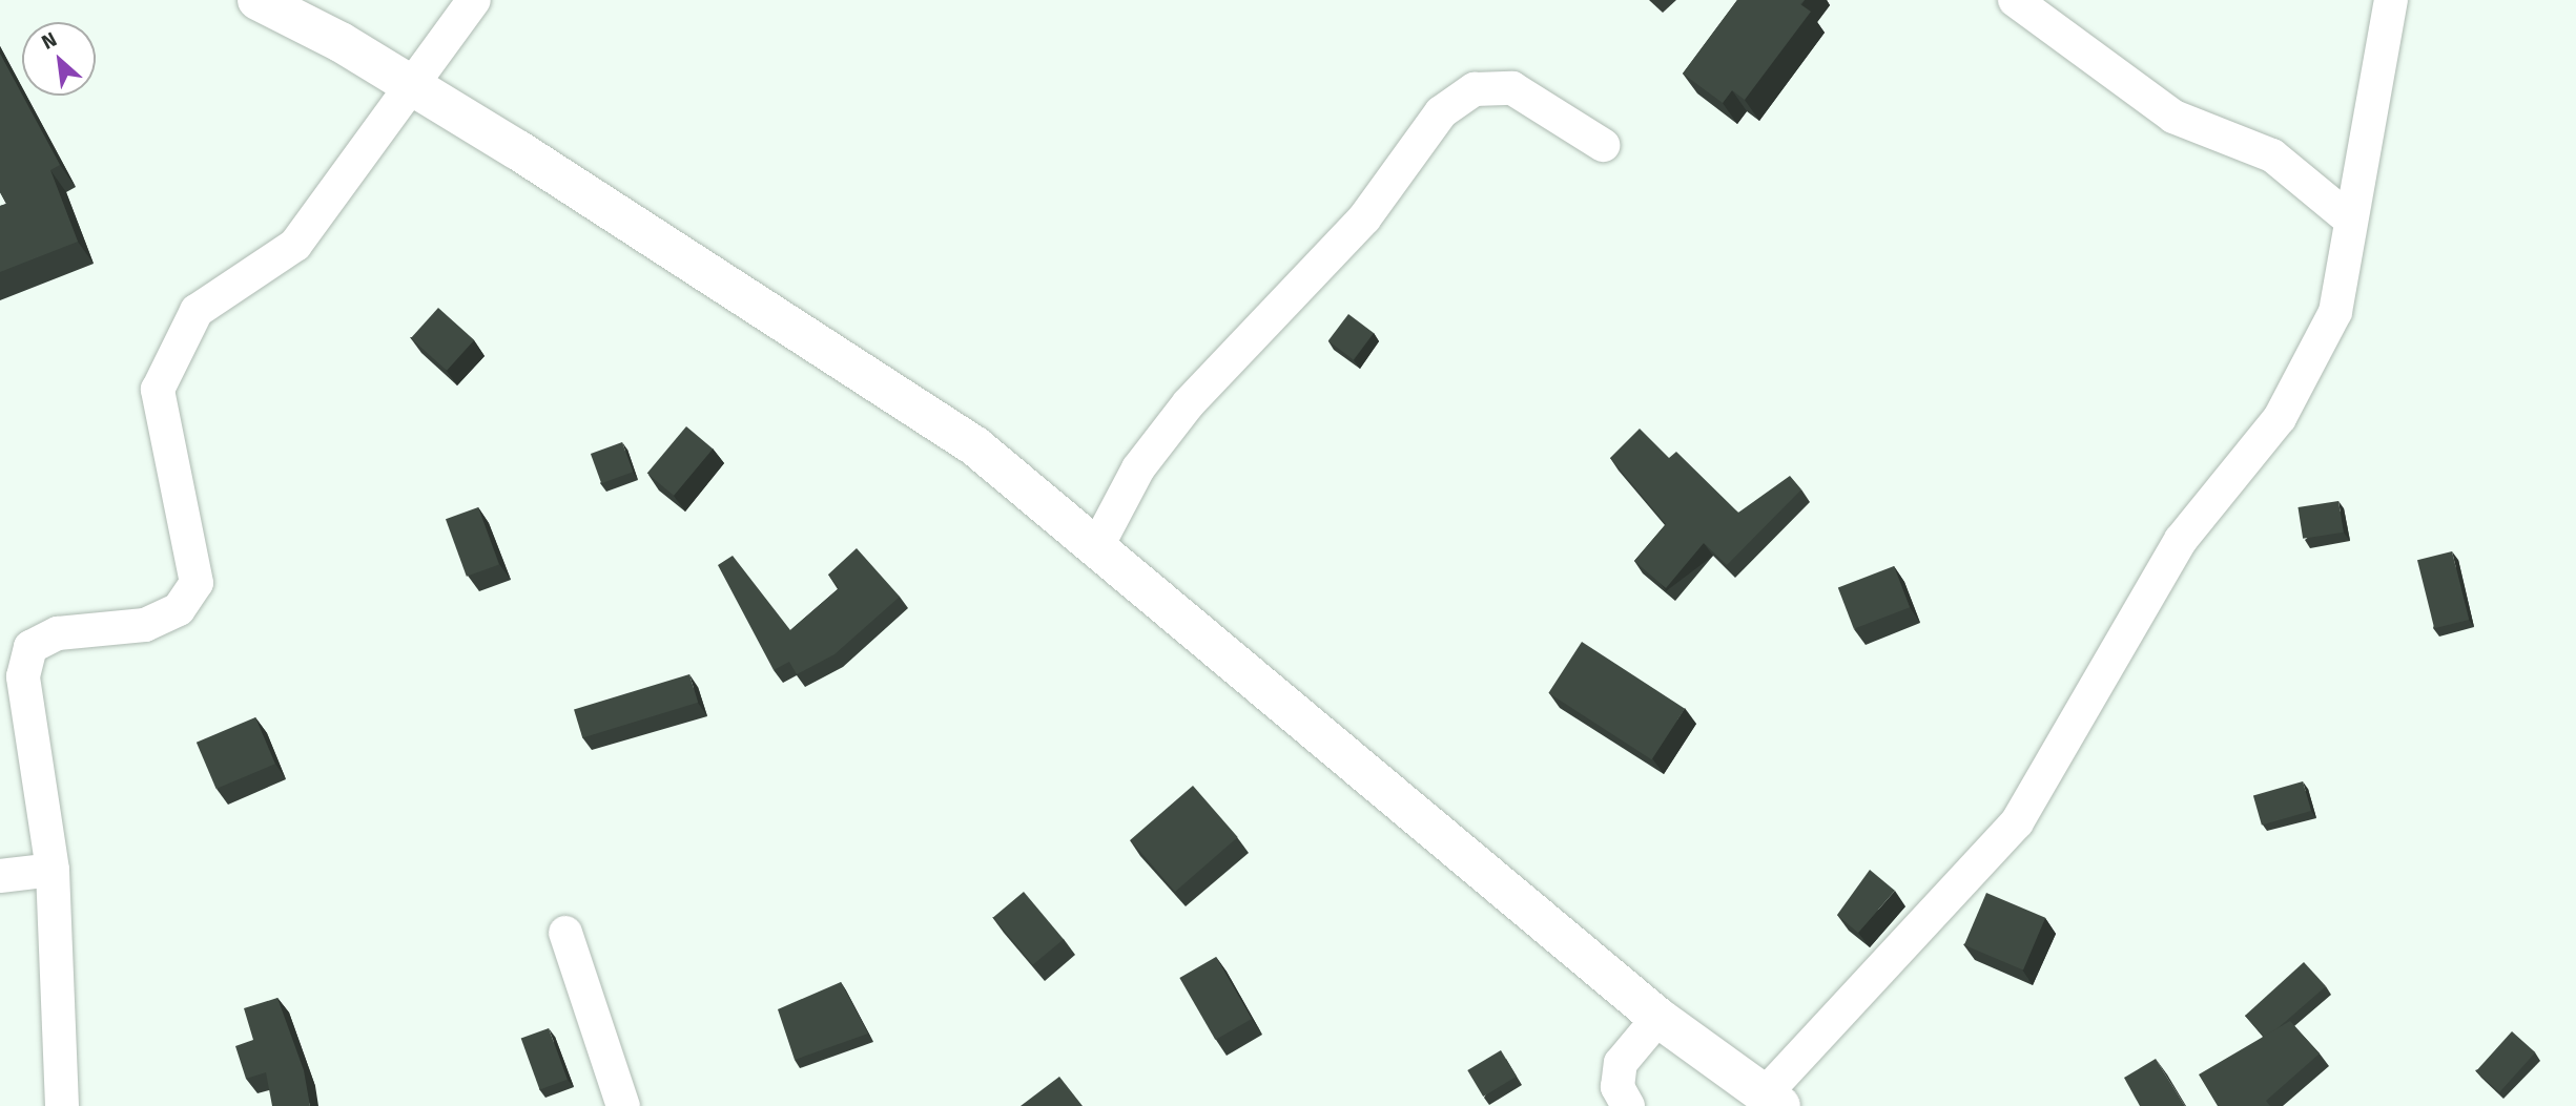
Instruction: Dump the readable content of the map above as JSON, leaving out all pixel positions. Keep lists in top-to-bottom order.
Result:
{
  "north": "top left"
}
